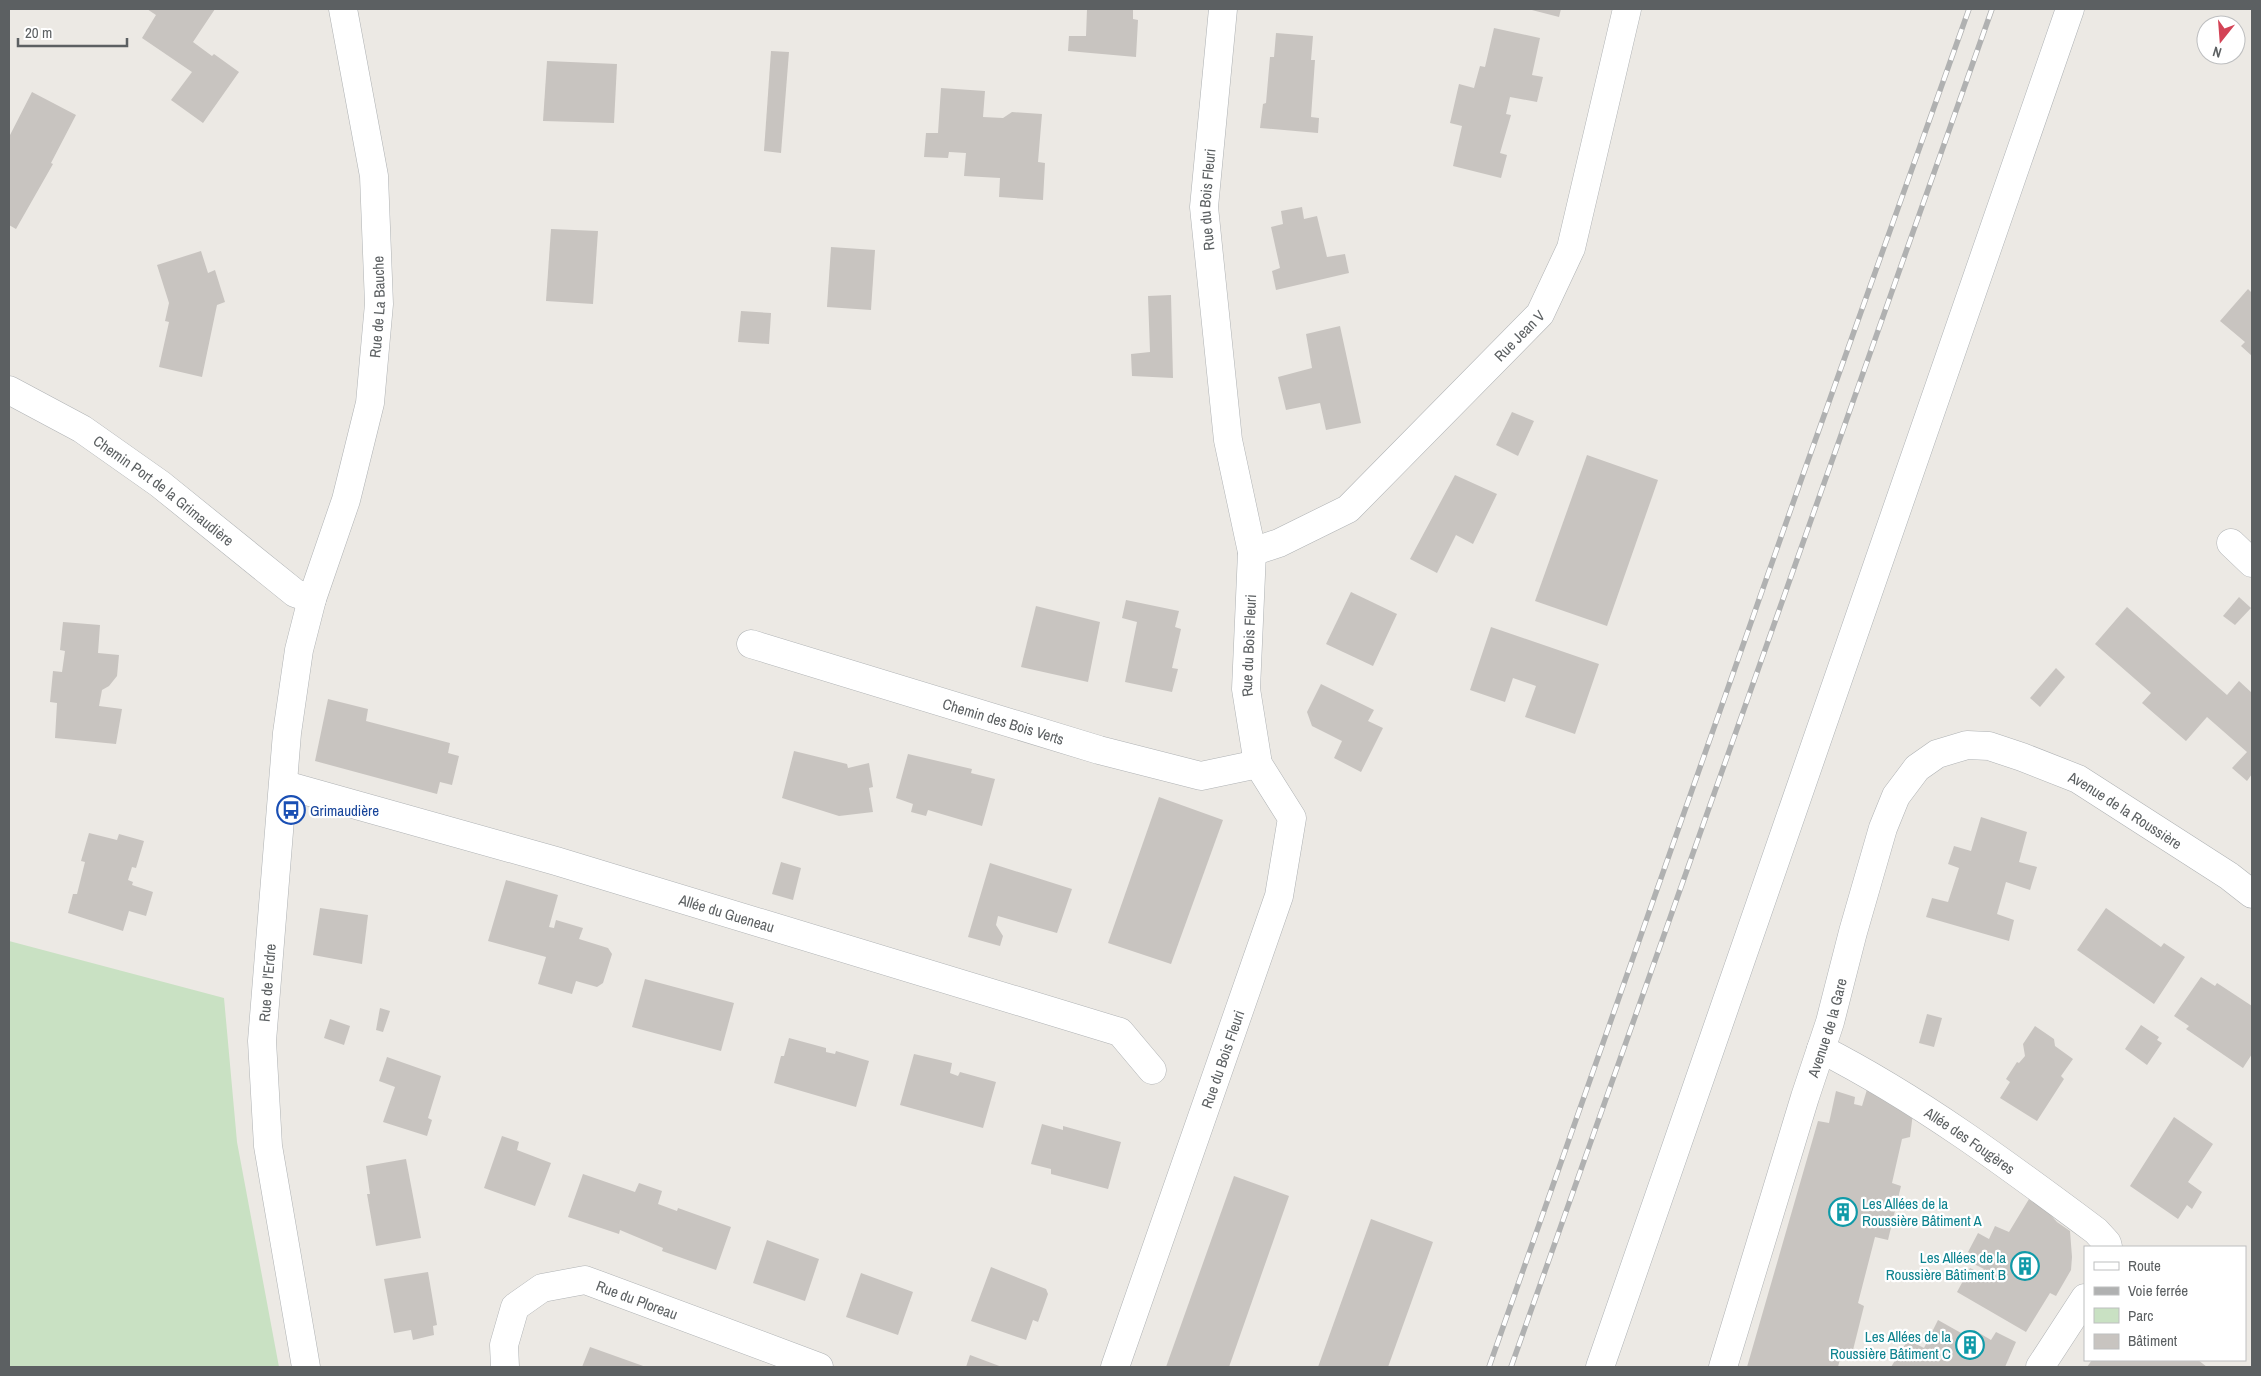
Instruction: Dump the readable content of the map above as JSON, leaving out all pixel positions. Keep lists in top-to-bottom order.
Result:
{
  "streets": {
    "street": [
      "Rue du Bois Fleuri",
      "Rue de La Bauche",
      "Rue Jean V",
      "Chemin Port de la Grimaudière",
      "Chemin des Bois Verts",
      "Avenue de la Roussière",
      "Allée du Gueneau",
      "Rue de l'Erdre",
      "Avenue de la Gare",
      "Allée des Fougères",
      "Rue du Ploreau"
    ]
  },
  "crossings": [
    ["Rue du Bois Fleuri", "Rue Jean V"],
    ["Rue du Bois Fleuri", "Chemin des Bois Verts"],
    ["Rue de La Bauche", "Chemin Port de la Grimaudière"],
    ["Rue de La Bauche", "Rue de l'Erdre"],
    ["Chemin Port de la Grimaudière", "Rue de l'Erdre"],
    ["Avenue de la Roussière", "Avenue de la Gare"],
    ["Allée du Gueneau", "Rue de l'Erdre"],
    ["Avenue de la Gare", "Allée des Fougères"]
  ],
  "places": {
    "bus stop": ["Grimaudière"],
    "building": ["Les Allées de la Roussière Bâtiment A", "Les Allées de la Roussière Bâtiment B", "Les Allées de la Roussière Bâtiment C"]
  },
  "legend": [
    "Route",
    "Voie ferrée",
    "Parc",
    "Bâtiment"
  ],
  "scale_bar": "20 m",
  "north": "bottom"
}
